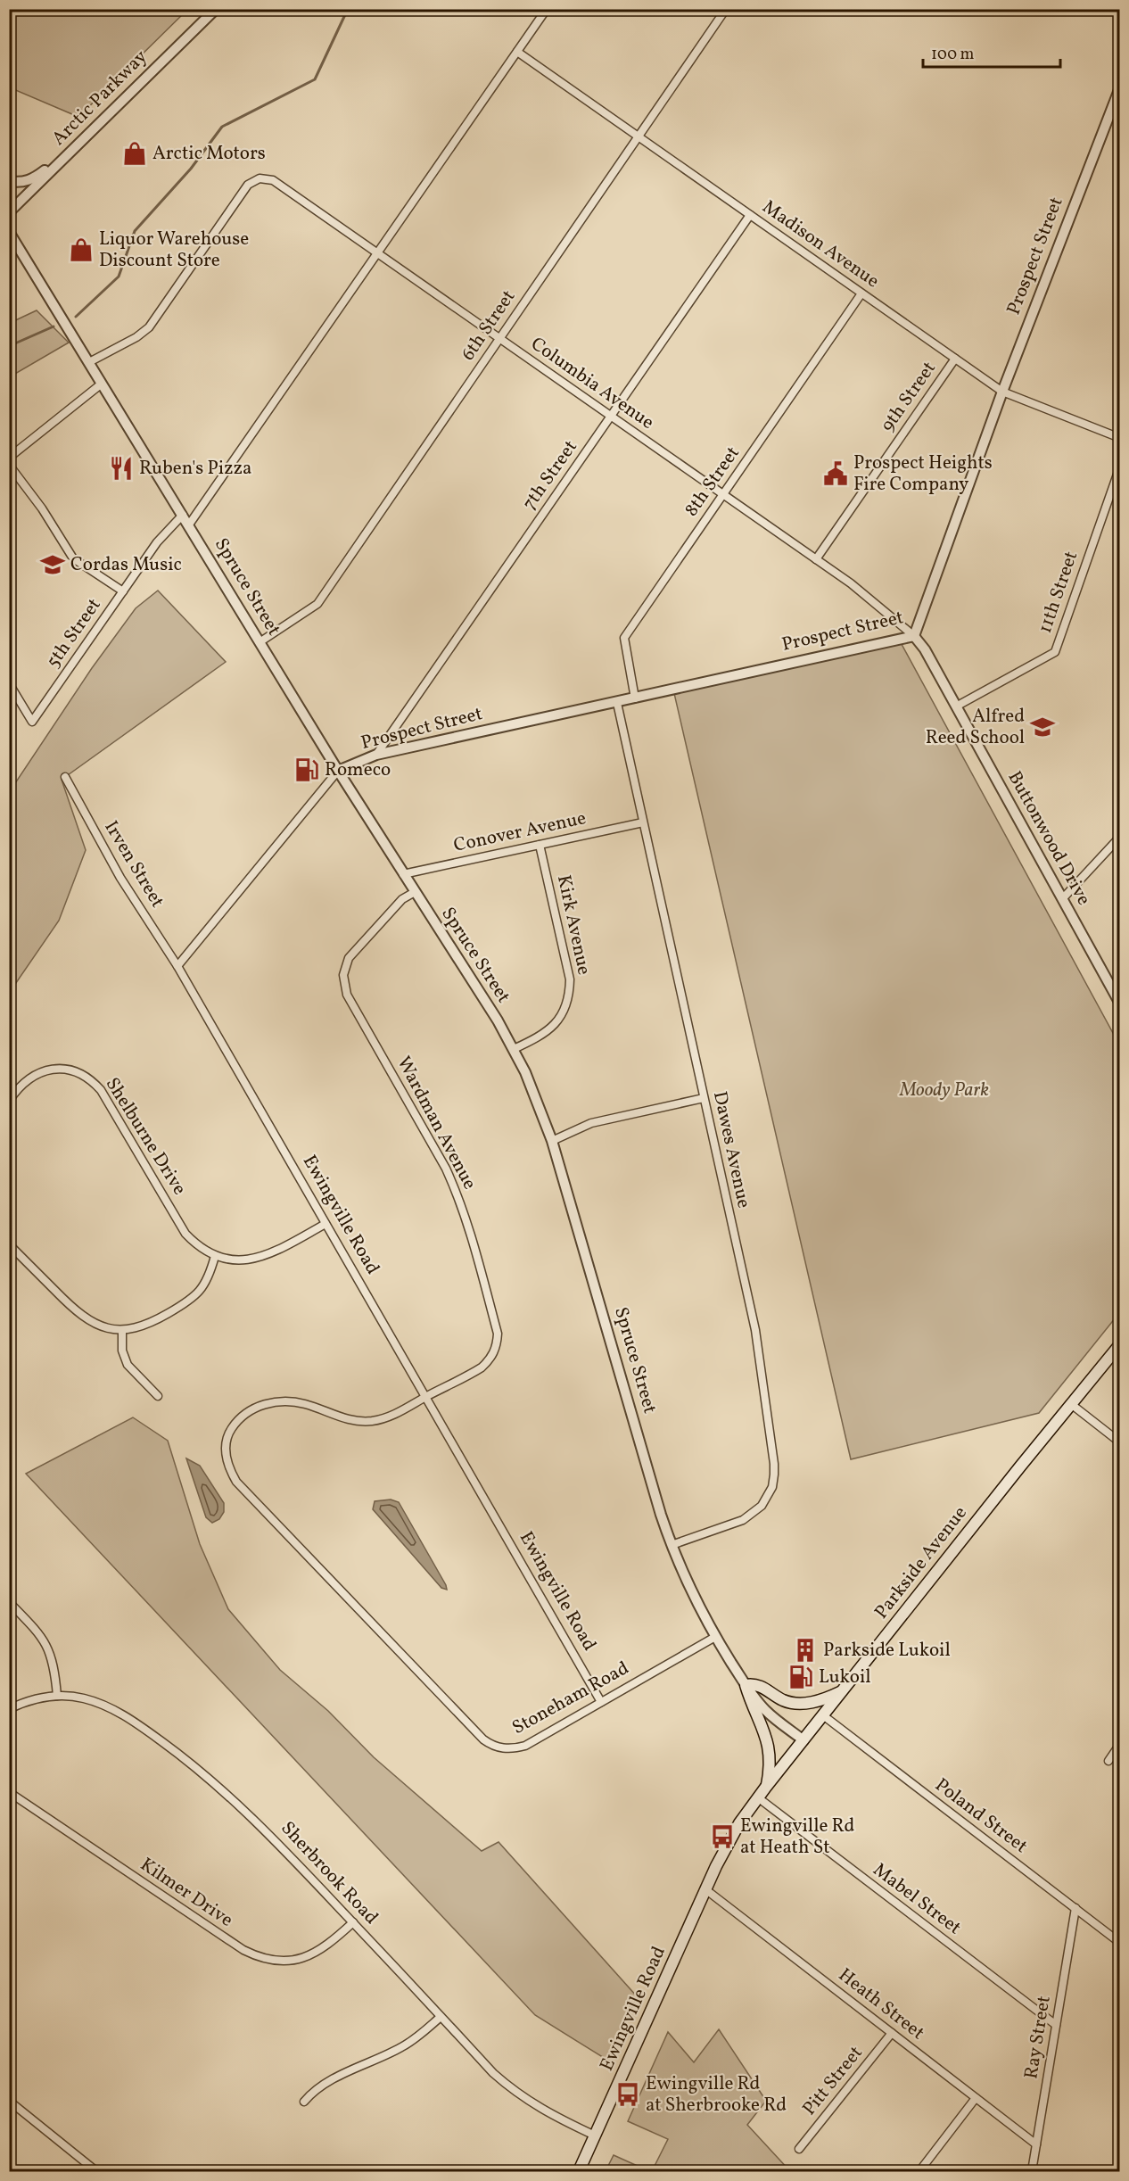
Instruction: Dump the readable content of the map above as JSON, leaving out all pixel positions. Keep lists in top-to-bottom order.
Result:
{
  "streets": {
    "main road": ["Ewingville Road", "Parkside Avenue"],
    "street": [
      "Arctic Parkway",
      "Madison Avenue",
      "Prospect Street",
      "6th Street",
      "Columbia Avenue",
      "9th Street",
      "7th Street",
      "8th Street",
      "Spruce Street",
      "11th Street",
      "5th Street",
      "Conover Avenue",
      "Buttonwood Drive",
      "Irven Street",
      "Kirk Avenue",
      "Wardman Avenue",
      "Shelburne Drive",
      "Dawes Avenue",
      "Stoneham Road",
      "Poland Street",
      "Sherbrook Road",
      "Kilmer Drive",
      "Mabel Street",
      "Heath Street",
      "Ray Street",
      "Pitt Street"
    ]
  },
  "crossings": [
    ["Madison Avenue", "Prospect Street"],
    ["Madison Avenue", "6th Street"],
    ["Madison Avenue", "9th Street"],
    ["Madison Avenue", "7th Street"],
    ["Madison Avenue", "8th Street"],
    ["Prospect Street", "Columbia Avenue"],
    ["Prospect Street", "7th Street"],
    ["Prospect Street", "8th Street"],
    ["Prospect Street", "Spruce Street"],
    ["Prospect Street", "Buttonwood Drive"],
    ["Prospect Street", "Dawes Avenue"],
    ["6th Street", "Columbia Avenue"],
    ["6th Street", "Spruce Street"],
    ["Columbia Avenue", "9th Street"],
    ["Columbia Avenue", "7th Street"],
    ["Columbia Avenue", "8th Street"],
    ["Columbia Avenue", "Spruce Street"],
    ["Columbia Avenue", "Buttonwood Drive"],
    ["Spruce Street", "5th Street"],
    ["Spruce Street", "Conover Avenue"],
    ["Spruce Street", "Kirk Avenue"],
    ["Spruce Street", "Wardman Avenue"],
    ["Spruce Street", "Dawes Avenue"],
    ["Spruce Street", "Parkside Avenue"],
    ["Spruce Street", "Stoneham Road"],
    ["11th Street", "Buttonwood Drive"],
    ["Conover Avenue", "Kirk Avenue"],
    ["Conover Avenue", "Dawes Avenue"],
    ["Irven Street", "Ewingville Road"],
    ["Wardman Avenue", "Ewingville Road"],
    ["Wardman Avenue", "Stoneham Road"],
    ["Shelburne Drive", "Ewingville Road"],
    ["Ewingville Road", "Parkside Avenue"],
    ["Ewingville Road", "Stoneham Road"],
    ["Ewingville Road", "Sherbrook Road"],
    ["Ewingville Road", "Heath Street"],
    ["Parkside Avenue", "Poland Street"],
    ["Parkside Avenue", "Mabel Street"],
    ["Poland Street", "Ray Street"],
    ["Sherbrook Road", "Kilmer Drive"],
    ["Mabel Street", "Ray Street"],
    ["Heath Street", "Ray Street"],
    ["Heath Street", "Pitt Street"]
  ],
  "parks": ["Moody Park"],
  "places": {
    "shop": ["Arctic Motors", "Liquor Warehouse Discount Store"],
    "restaurant": ["Ruben's Pizza"],
    "public building": ["Prospect Heights Fire Company"],
    "school or university": ["Cordas Music", "Alfred Reed School"],
    "fuel station": ["Romeco", "Lukoil"],
    "building": ["Parkside Lukoil"],
    "bus stop": ["Ewingville Rd at Heath St", "Ewingville Rd at Sherbrooke Rd"]
  },
  "scale_bar": "100 m"
}
